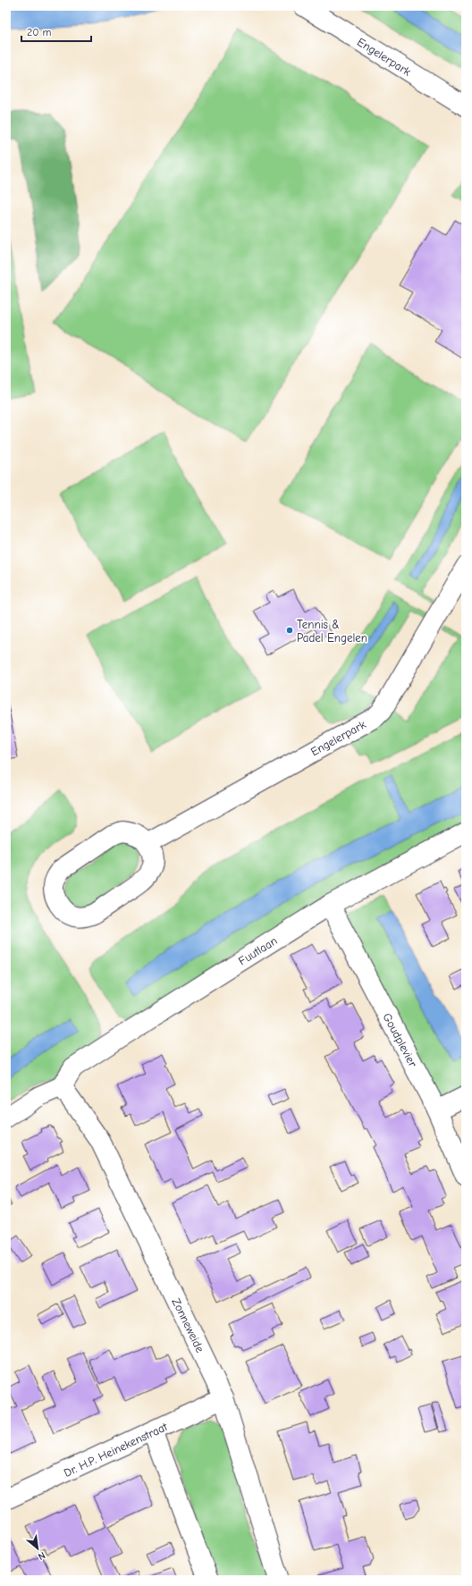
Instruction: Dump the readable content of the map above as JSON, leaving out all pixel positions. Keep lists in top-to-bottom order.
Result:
{
  "streets": {
    "street": [
      "Engelerpark",
      "Fuutlaan",
      "Goudplevier",
      "Zonneweide",
      "Dr. H.P. Heinekenstraat"
    ]
  },
  "crossings": [
    ["Fuutlaan", "Goudplevier"],
    ["Fuutlaan", "Zonneweide"],
    ["Zonneweide", "Dr. H.P. Heinekenstraat"]
  ],
  "places": ["Tennis & Padel Engelen"],
  "scale_bar": "20 m",
  "north": "bottom right"
}
